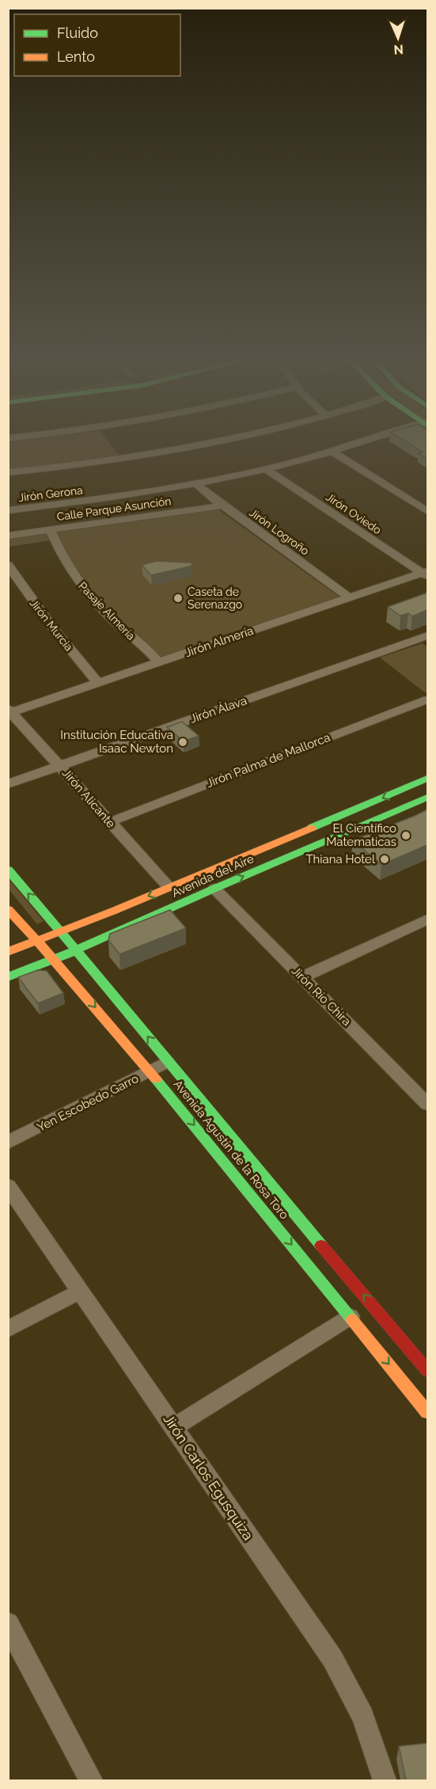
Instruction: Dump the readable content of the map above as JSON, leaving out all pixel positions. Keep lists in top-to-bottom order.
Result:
{
  "streets": {
    "main road": ["Avenida del Aire", "Avenida Agustín de la Rosa Toro"],
    "street": [
      "Jirón Gerona",
      "Calle Parque Asunción",
      "Jirón Oviedo",
      "Jirón Logroño",
      "Pasaje Almería",
      "Jirón Murcia",
      "Jirón Almería",
      "Jirón Álava",
      "Jirón Palma de Mallorca",
      "Jirón Alicante",
      "Jirón Río Chira",
      "Yen Escobedo Garro",
      "Jirón Carlos Egusquiza"
    ]
  },
  "crossings": [
    ["Jirón Gerona", "Jirón Oviedo"],
    ["Jirón Gerona", "Jirón Logroño"],
    ["Calle Parque Asunción", "Jirón Logroño"],
    ["Calle Parque Asunción", "Pasaje Almería"],
    ["Jirón Oviedo", "Jirón Almería"],
    ["Jirón Logroño", "Jirón Almería"],
    ["Pasaje Almería", "Jirón Almería"],
    ["Jirón Murcia", "Jirón Almería"],
    ["Jirón Almería", "Jirón Alicante"],
    ["Jirón Álava", "Jirón Alicante"],
    ["Jirón Palma de Mallorca", "Jirón Alicante"],
    ["Jirón Alicante", "Avenida del Aire"],
    ["Avenida del Aire", "Jirón Río Chira"],
    ["Avenida del Aire", "Avenida Agustín de la Rosa Toro"],
    ["Yen Escobedo Garro", "Avenida Agustín de la Rosa Toro"]
  ],
  "places": [
    "Caseta de Serenazgo",
    "Institución Educativa Isaac Newton",
    "El Científico Matematicas",
    "Thiana Hotel"
  ],
  "legend": ["Fluido", "Lento"],
  "north": "bottom"
}
